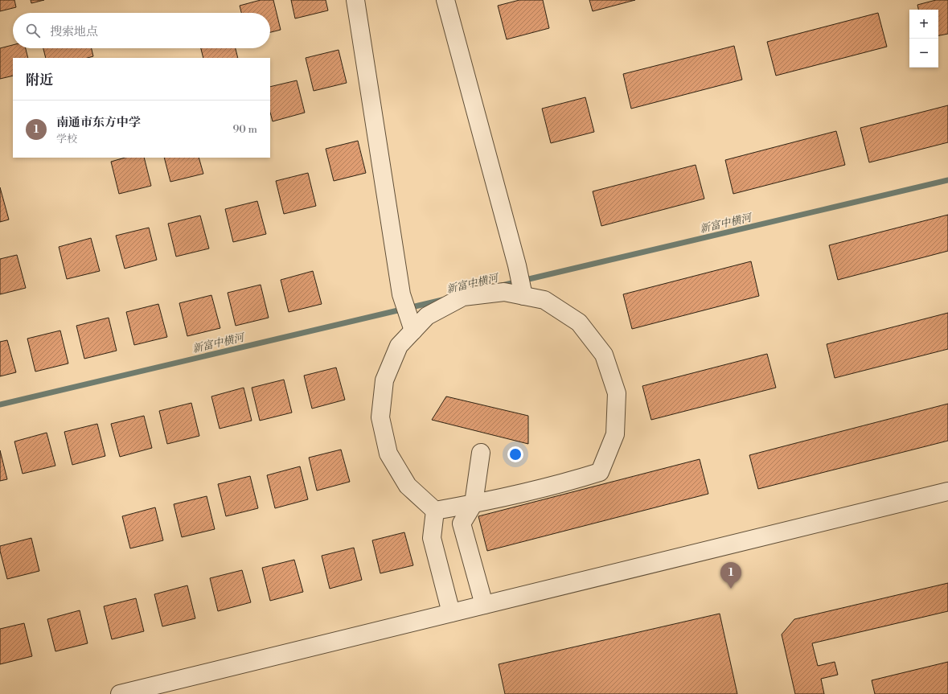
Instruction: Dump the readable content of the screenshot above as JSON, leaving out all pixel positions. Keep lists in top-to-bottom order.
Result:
{
  "water": ["新富中横河"],
  "page": {
    "map_buttons": ["+", "−"],
    "search": "搜索地点",
    "heading": "附近",
    "list": [
      {
        "mark": "1",
        "name": "南通市东方中学",
        "note": "学校",
        "value": "90 m"
      }
    ],
    "pins": "1"
  }
}
